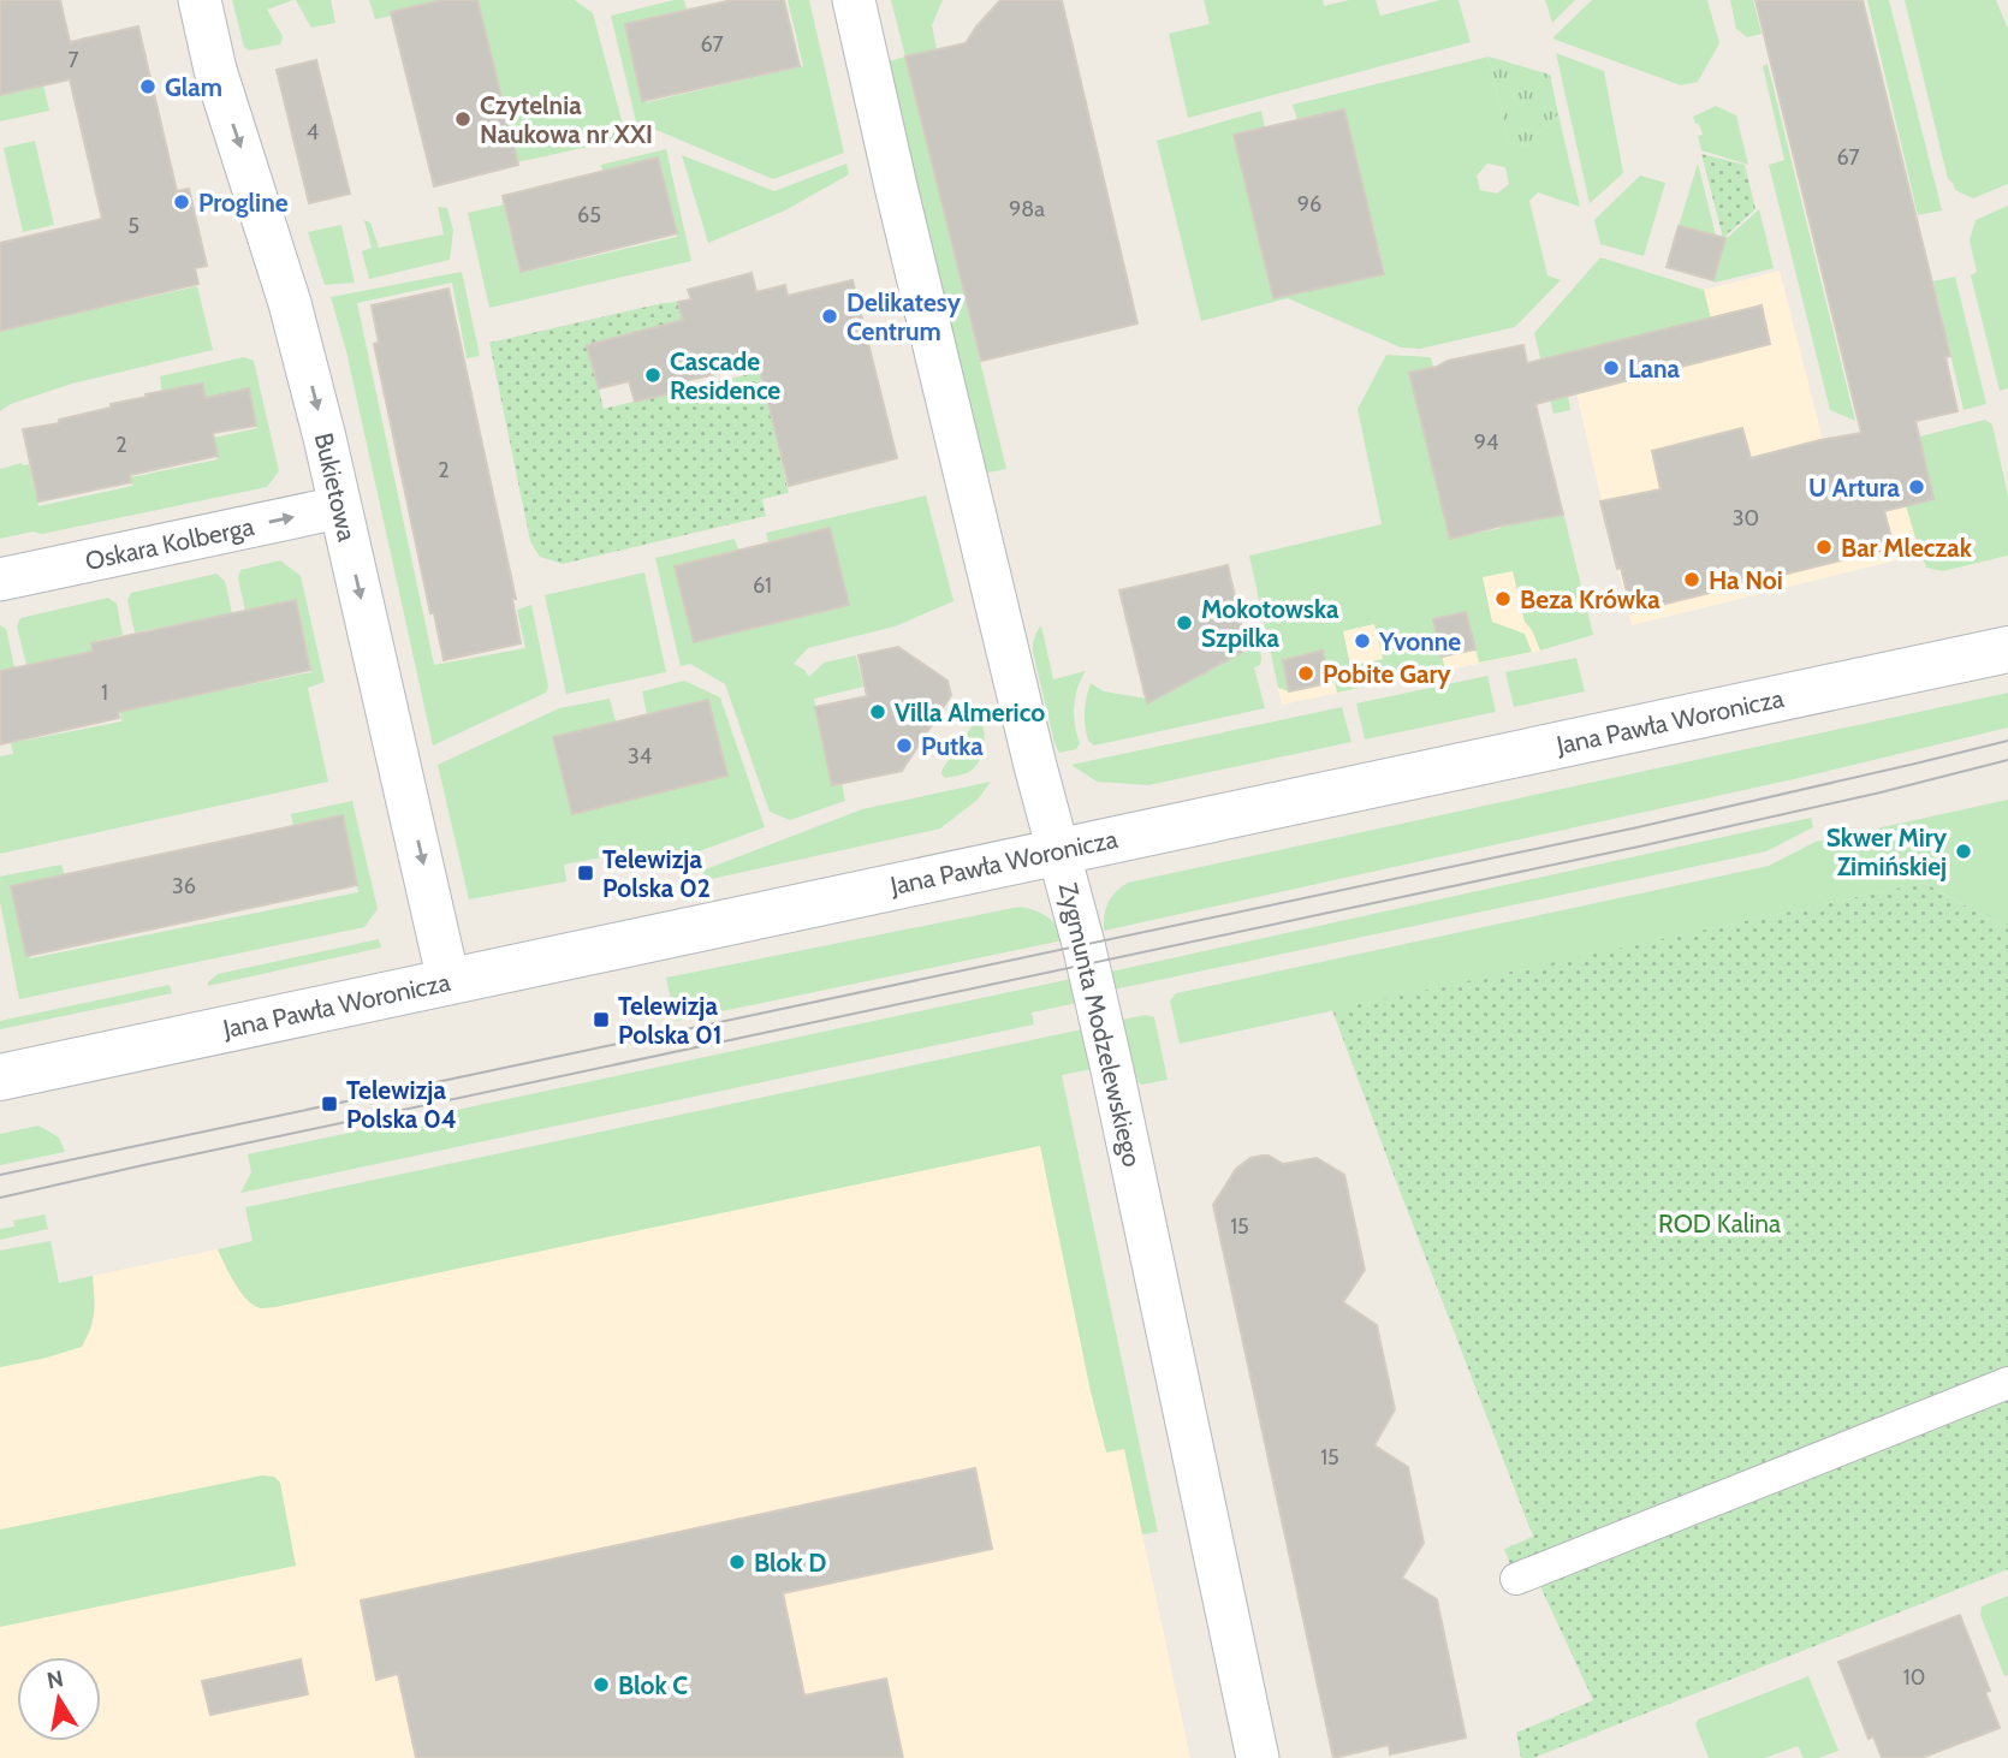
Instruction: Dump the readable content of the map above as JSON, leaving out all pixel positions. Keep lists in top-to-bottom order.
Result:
{
  "streets": {
    "street": [
      "Bukietowa",
      "Oskara Kolberga",
      "Jana Pawła Woronicza",
      "Zygmunta Modzelewskiego"
    ]
  },
  "crossings": [
    ["Bukietowa", "Oskara Kolberga"],
    ["Bukietowa", "Jana Pawła Woronicza"],
    ["Jana Pawła Woronicza", "Zygmunta Modzelewskiego"]
  ],
  "one_way": ["Bukietowa", "Oskara Kolberga"],
  "parks": ["ROD Kalina"],
  "places": {
    "other": [
      "Glam",
      "Czytelnia Naukowa nr XXI",
      "Progline",
      "Delikatesy Centrum",
      "Lana",
      "Cascade Residence",
      "U Artura",
      "Bar Mleczak",
      "Ha Noi",
      "Beza Krówka",
      "Mokotowska Szpilka",
      "Yvonne",
      "Pobite Gary",
      "Villa Almerico",
      "Putka",
      "Skwer Miry Zimińskiej",
      "Blok D",
      "Blok C"
    ],
    "transit": ["Telewizja Polska 02", "Telewizja Polska 01", "Telewizja Polska 04"]
  },
  "house_numbers": [
    "67",
    "7",
    "4",
    "67",
    "96",
    "98a",
    "65",
    "5",
    "94",
    "2",
    "2",
    "30",
    "61",
    "1",
    "34",
    "36",
    "15",
    "15",
    "10"
  ],
  "north": "top"
}
